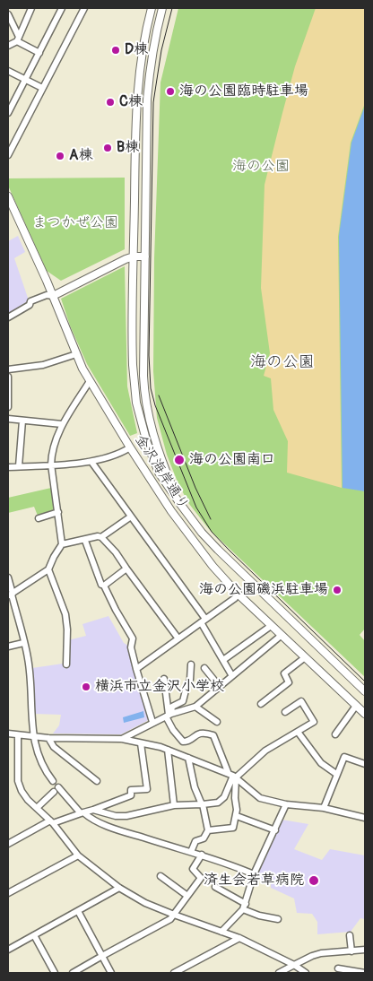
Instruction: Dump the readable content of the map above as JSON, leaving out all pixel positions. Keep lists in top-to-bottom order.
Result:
{
  "streets": {
    "street": ["金沢海岸通り"]
  },
  "districts": ["海の公園"],
  "parks": ["海の公園", "まつかぜ公園"],
  "places": [
    "D棟",
    "海の公園臨時駐車場",
    "C棟",
    "B棟",
    "A棟",
    "海の公園南口",
    "海の公園磯浜駐車場",
    "横浜市立金沢小学校",
    "済生会若草病院"
  ]
}
